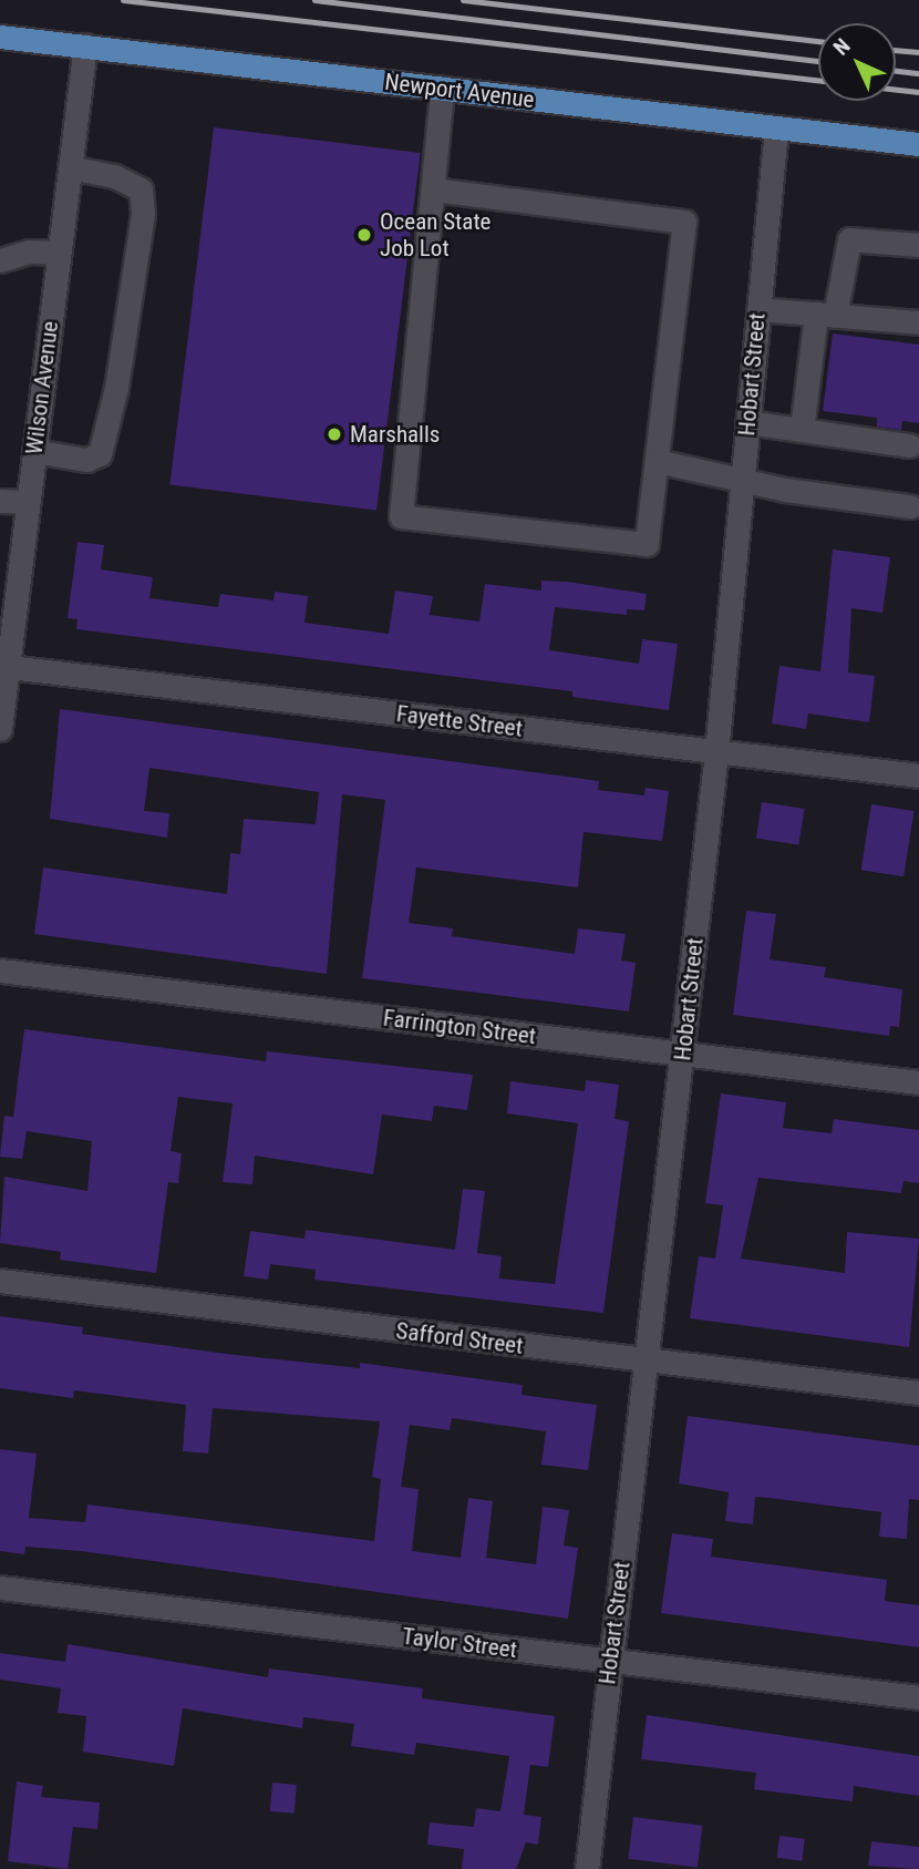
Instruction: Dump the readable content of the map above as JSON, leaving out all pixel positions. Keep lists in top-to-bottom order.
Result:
{
  "streets": {
    "main road": ["Newport Avenue"],
    "street": [
      "Hobart Street",
      "Wilson Avenue",
      "Fayette Street",
      "Farrington Street",
      "Safford Street",
      "Taylor Street"
    ]
  },
  "crossings": [
    ["Newport Avenue", "Hobart Street"],
    ["Newport Avenue", "Wilson Avenue"],
    ["Hobart Street", "Fayette Street"],
    ["Hobart Street", "Farrington Street"],
    ["Hobart Street", "Safford Street"],
    ["Hobart Street", "Taylor Street"],
    ["Wilson Avenue", "Fayette Street"]
  ],
  "places": ["Ocean State Job Lot", "Marshalls"],
  "north": "top left"
}
